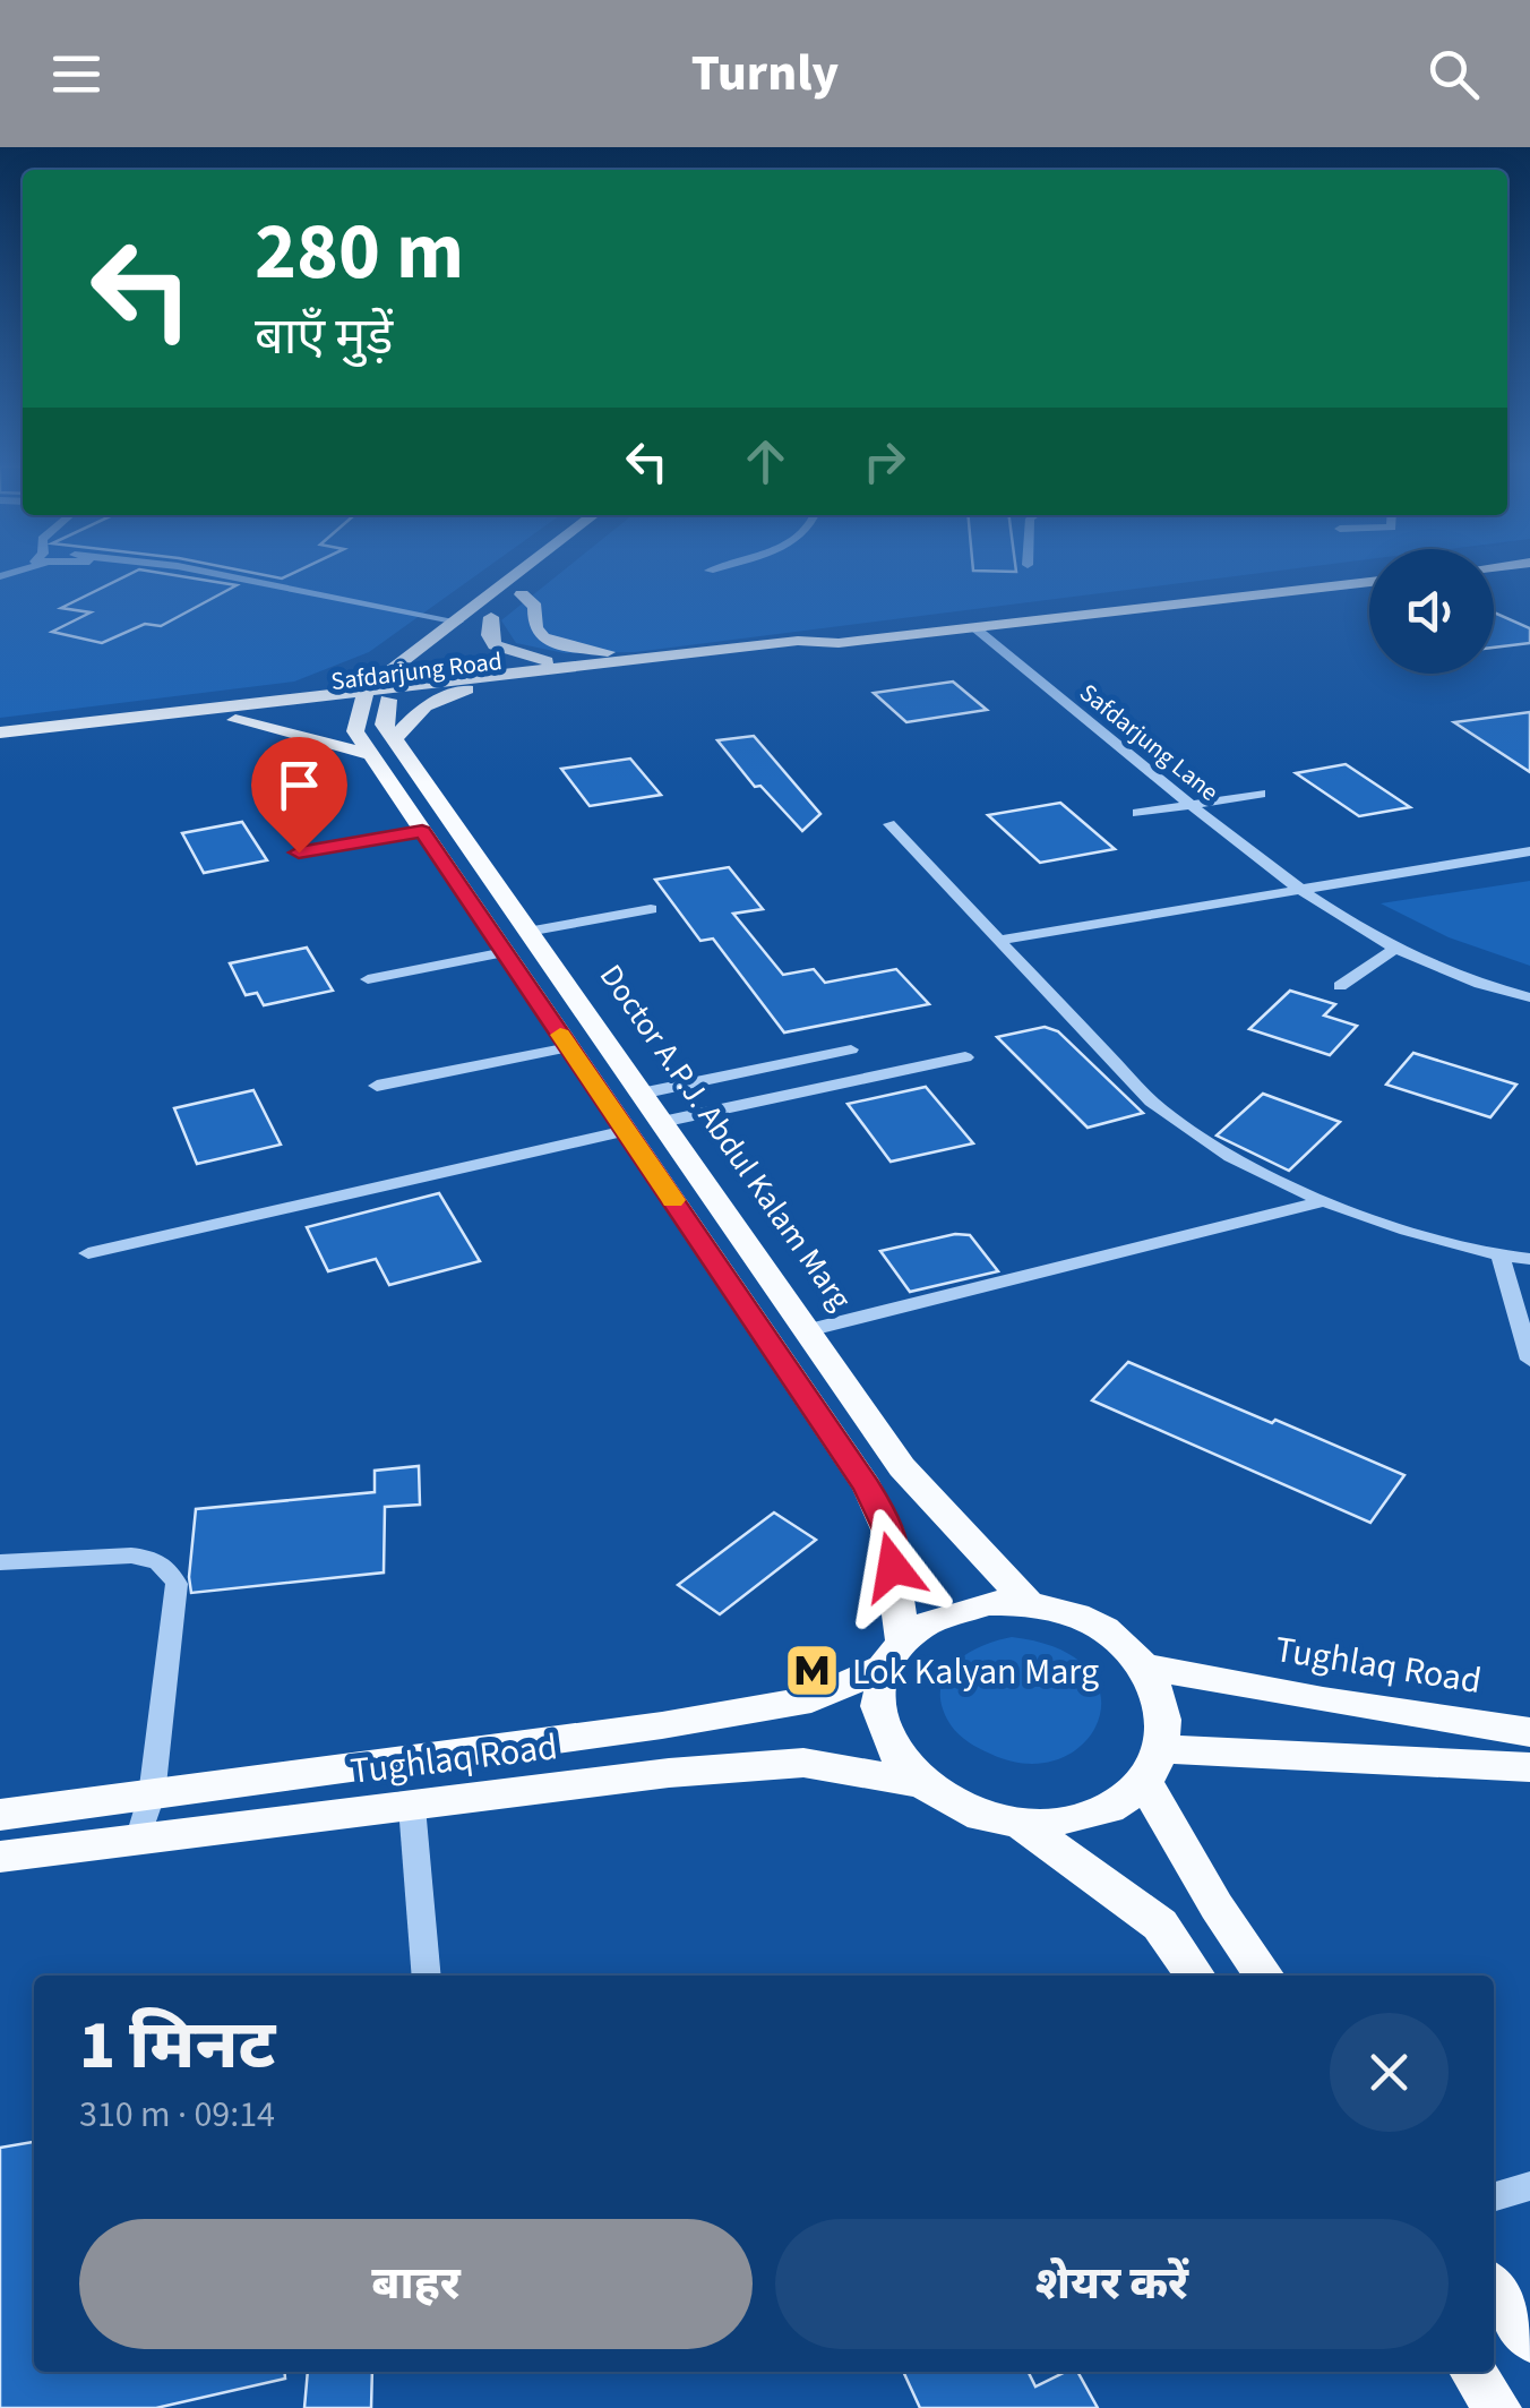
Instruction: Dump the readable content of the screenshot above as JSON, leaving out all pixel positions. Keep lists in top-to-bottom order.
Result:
{
  "streets": {
    "main road": ["Safdarjung Road", "Doctor A.P.J. Abdul Kalam Marg", "Tughlaq Road"],
    "street": ["Safdarjung Lane"]
  },
  "crossings": [
    ["Safdarjung Road", "Safdarjung Lane"],
    ["Safdarjung Road", "Doctor A.P.J. Abdul Kalam Marg"],
    ["Doctor A.P.J. Abdul Kalam Marg", "Tughlaq Road"]
  ],
  "places": {
    "metro station": ["Lok Kalyan Marg"]
  },
  "page": {
    "header": "Turnly",
    "turn": ["280 m", "बाएँ मुड़ें"],
    "heading": ["1 मिनट", "310 m · 09:14"],
    "buttons": ["बाहर", "शेयर करें"]
  }
}
